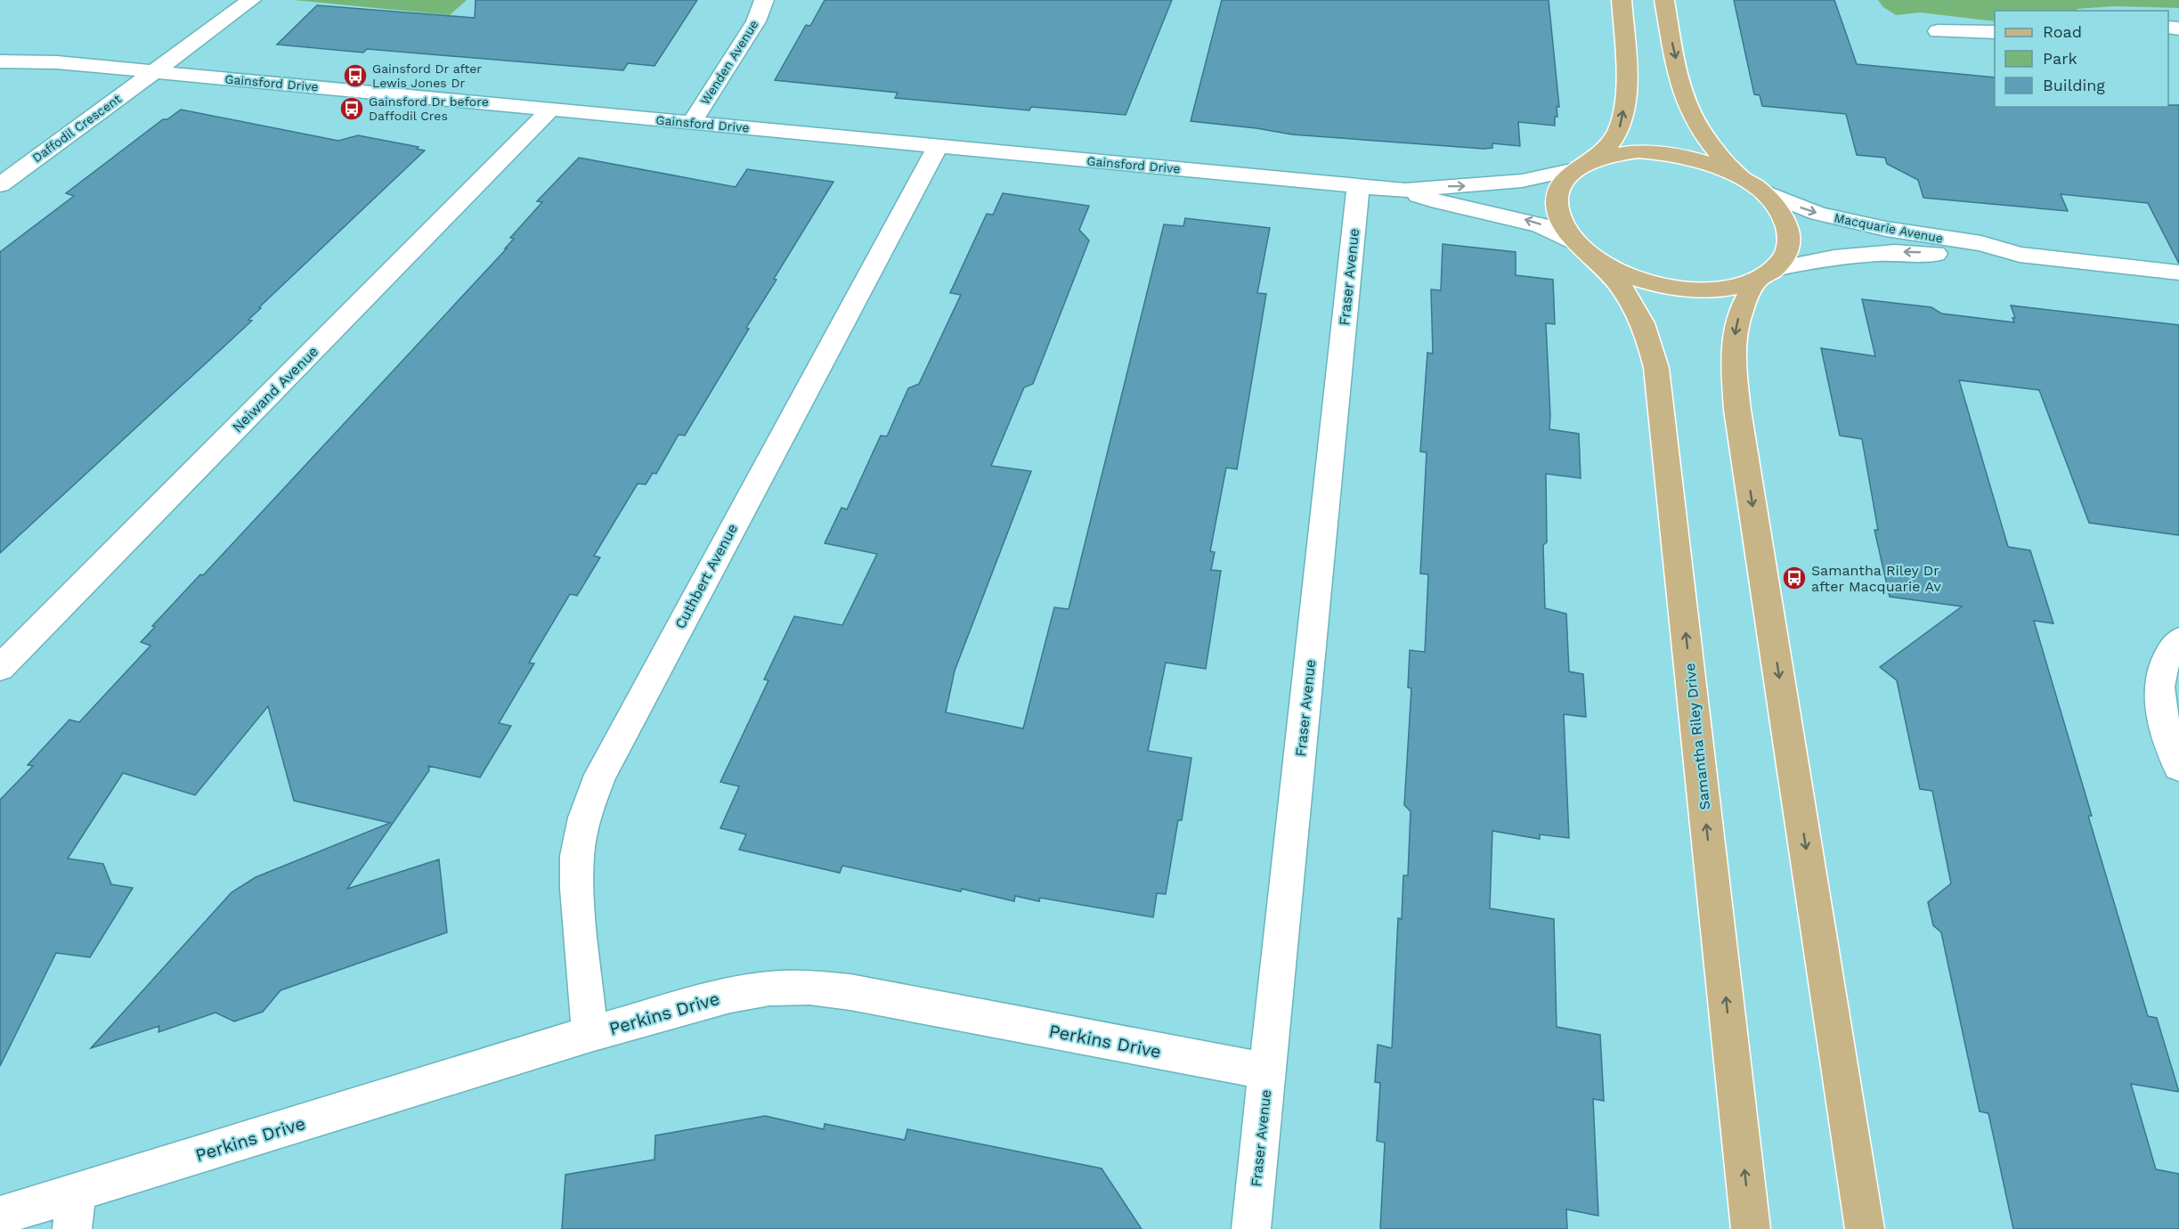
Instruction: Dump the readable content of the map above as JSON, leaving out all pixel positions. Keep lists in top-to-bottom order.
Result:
{
  "streets": {
    "main road": ["Samantha Riley Drive"],
    "street": [
      "Wenden Avenue",
      "Gainsford Drive",
      "Daffodil Crescent",
      "Macquarie Avenue",
      "Fraser Avenue",
      "Neiwand Avenue",
      "Cuthbert Avenue",
      "Perkins Drive"
    ]
  },
  "crossings": [
    ["Wenden Avenue", "Gainsford Drive"],
    ["Gainsford Drive", "Daffodil Crescent"],
    ["Gainsford Drive", "Macquarie Avenue"],
    ["Gainsford Drive", "Fraser Avenue"],
    ["Gainsford Drive", "Neiwand Avenue"],
    ["Gainsford Drive", "Cuthbert Avenue"],
    ["Gainsford Drive", "Samantha Riley Drive"],
    ["Macquarie Avenue", "Samantha Riley Drive"],
    ["Fraser Avenue", "Perkins Drive"],
    ["Cuthbert Avenue", "Perkins Drive"]
  ],
  "places": {
    "bus stop": ["Gainsford Dr after Lewis Jones Dr", "Gainsford Dr before Daffodil Cres", "Samantha Riley Dr after Macquarie Av"]
  },
  "legend": ["Road", "Park", "Building"]
}
